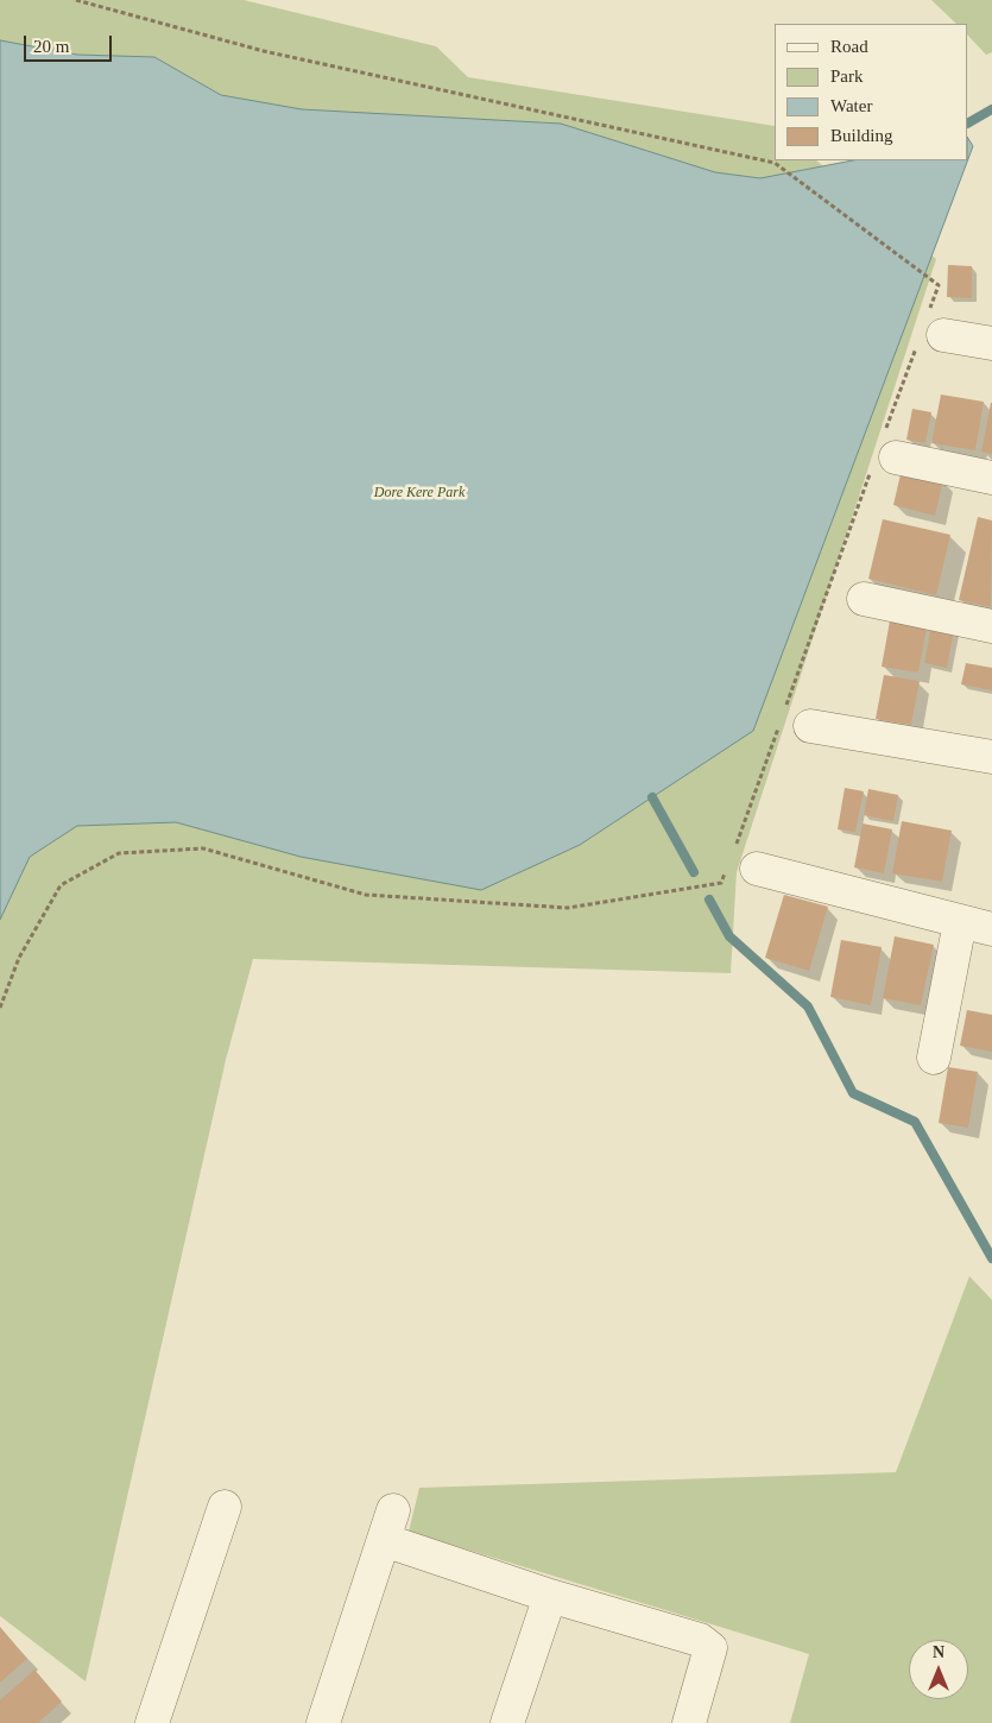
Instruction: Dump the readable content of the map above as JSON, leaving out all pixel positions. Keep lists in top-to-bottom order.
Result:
{
  "parks": ["Dore Kere Park"],
  "legend": [
    "Road",
    "Park",
    "Water",
    "Building"
  ],
  "scale_bar": "20 m",
  "north": "top"
}
